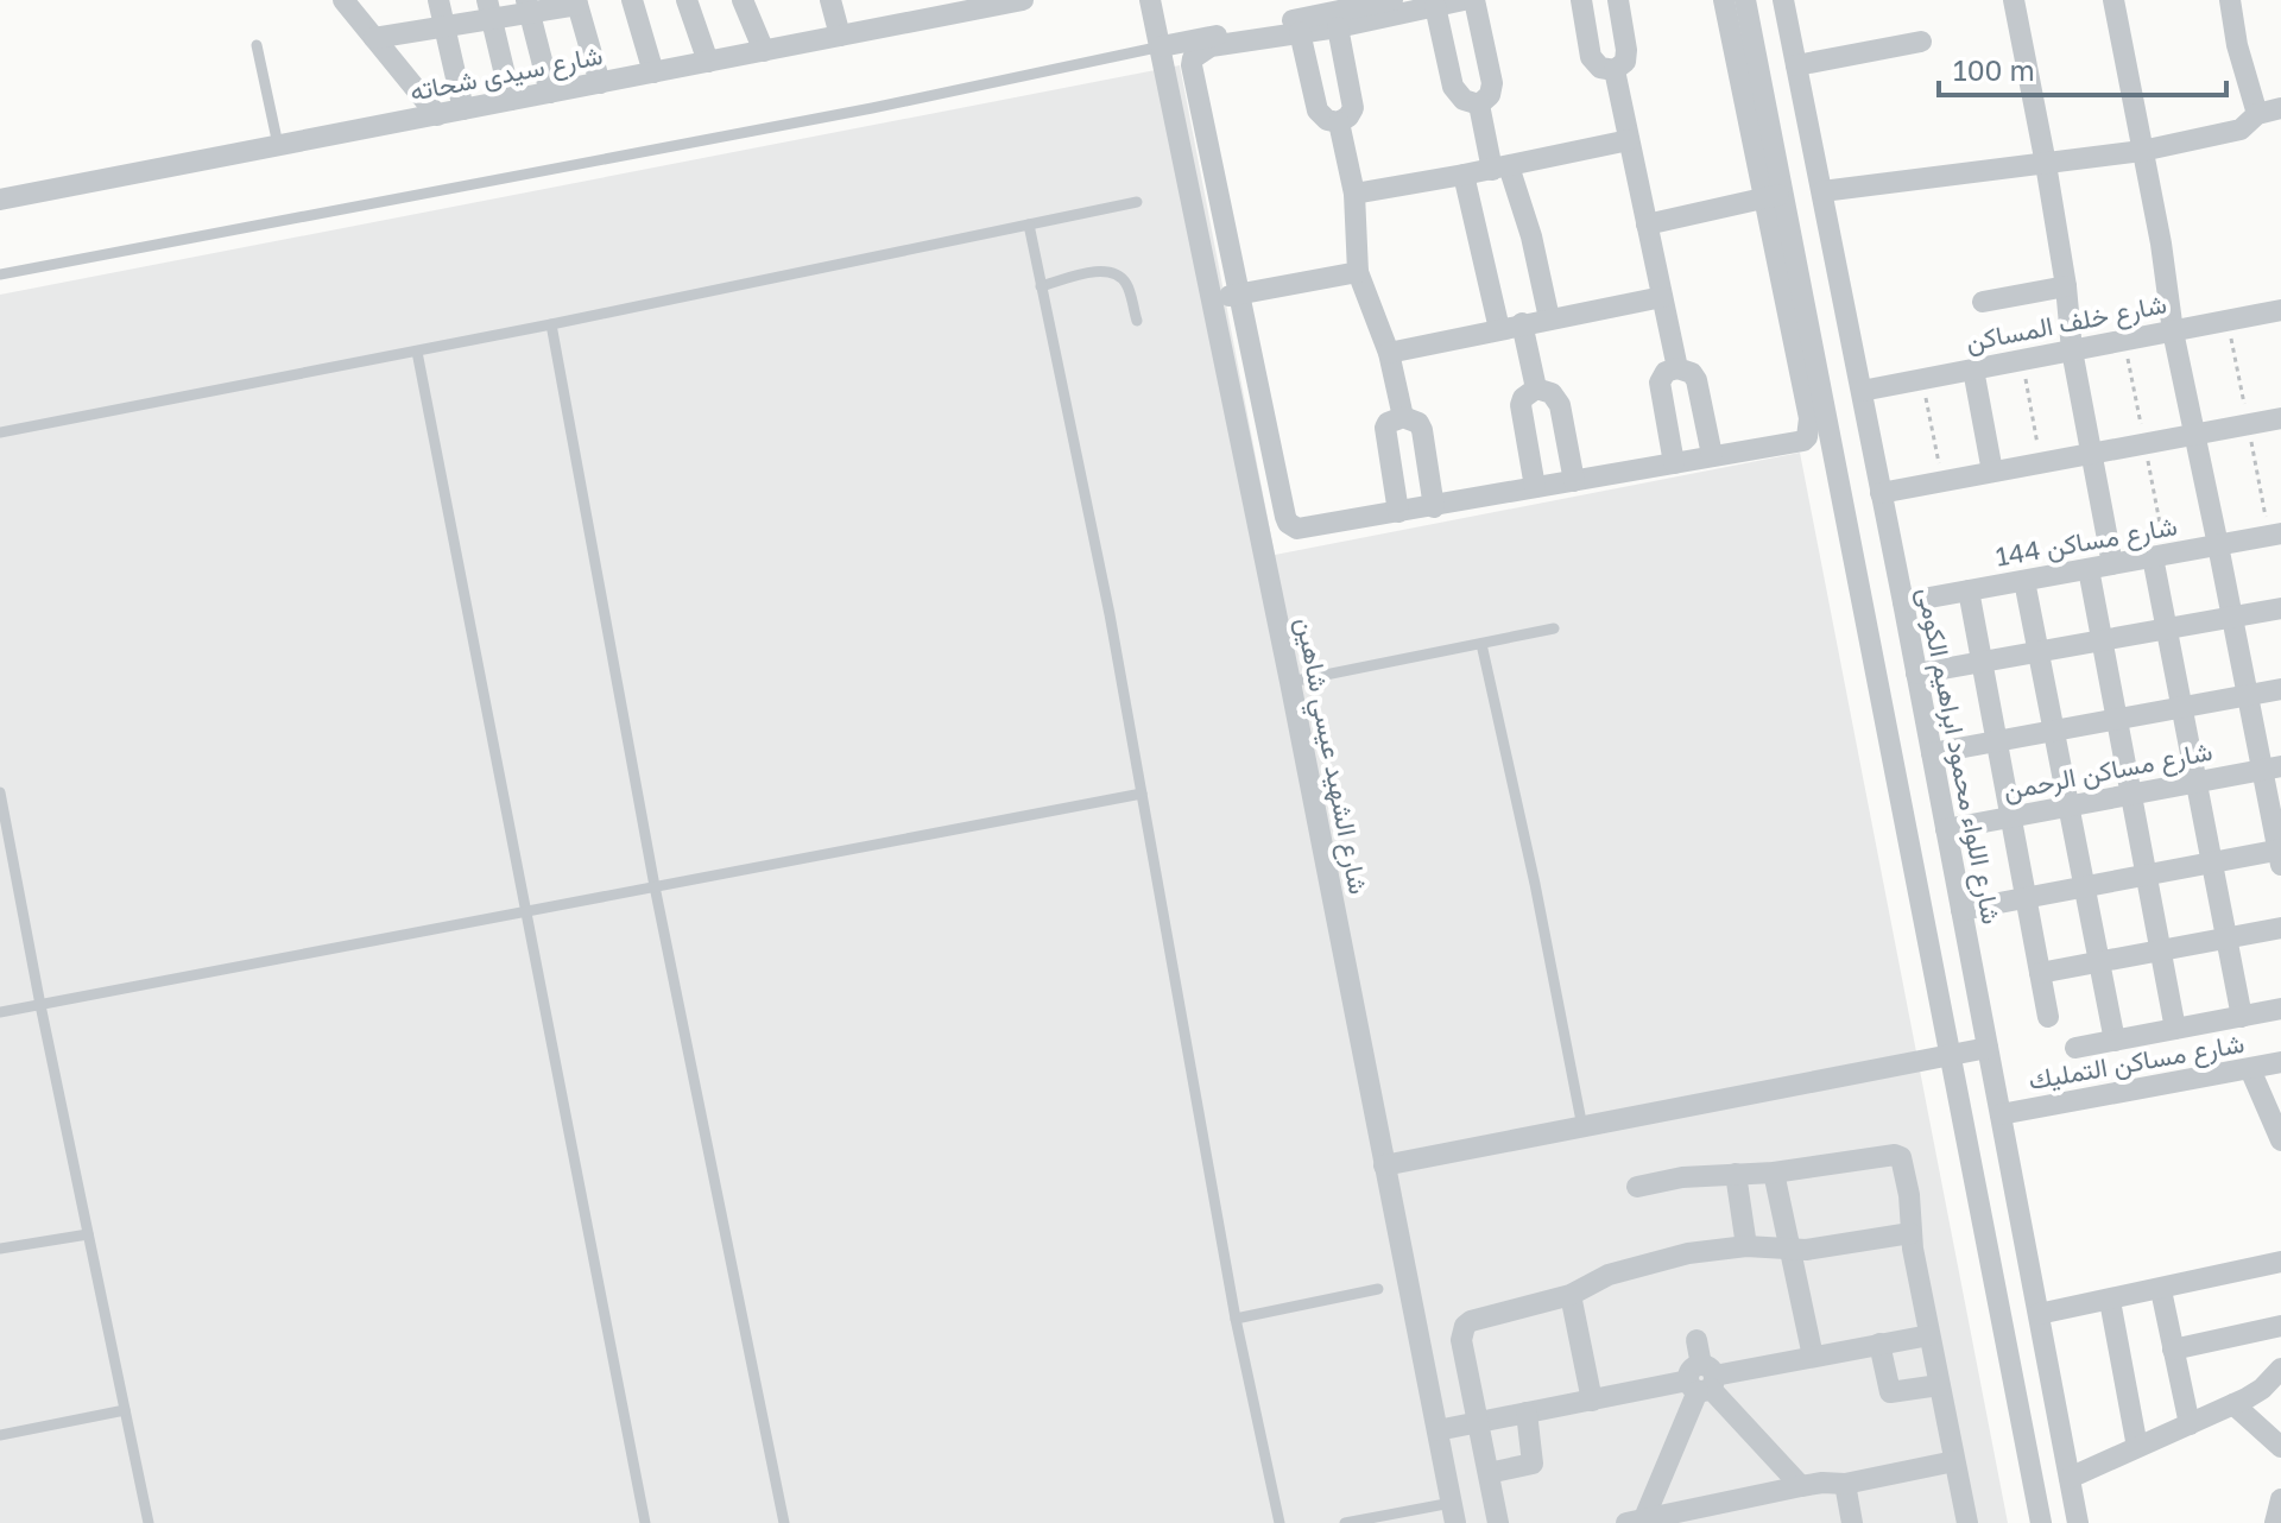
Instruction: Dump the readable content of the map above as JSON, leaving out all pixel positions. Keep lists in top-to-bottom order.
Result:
{
  "streets": {
    "street": [
      "شارع سيدى شحاته",
      "شارع خلف المساكن",
      "شارع مساكن 144",
      "شارع الشهيد عيسي شاهين",
      "شارع اللواء محمود ابراهيم الكومى",
      "شارع مساكن الرحمن",
      "شارع مساكن التمليك"
    ]
  },
  "crossings": [
    ["شارع خلف المساكن", "شارع اللواء محمود ابراهيم الكومى"],
    ["شارع مساكن 144", "شارع اللواء محمود ابراهيم الكومى"],
    ["شارع اللواء محمود ابراهيم الكومى", "شارع مساكن الرحمن"],
    ["شارع اللواء محمود ابراهيم الكومى", "شارع مساكن التمليك"]
  ],
  "scale_bar": "100 m"
}
